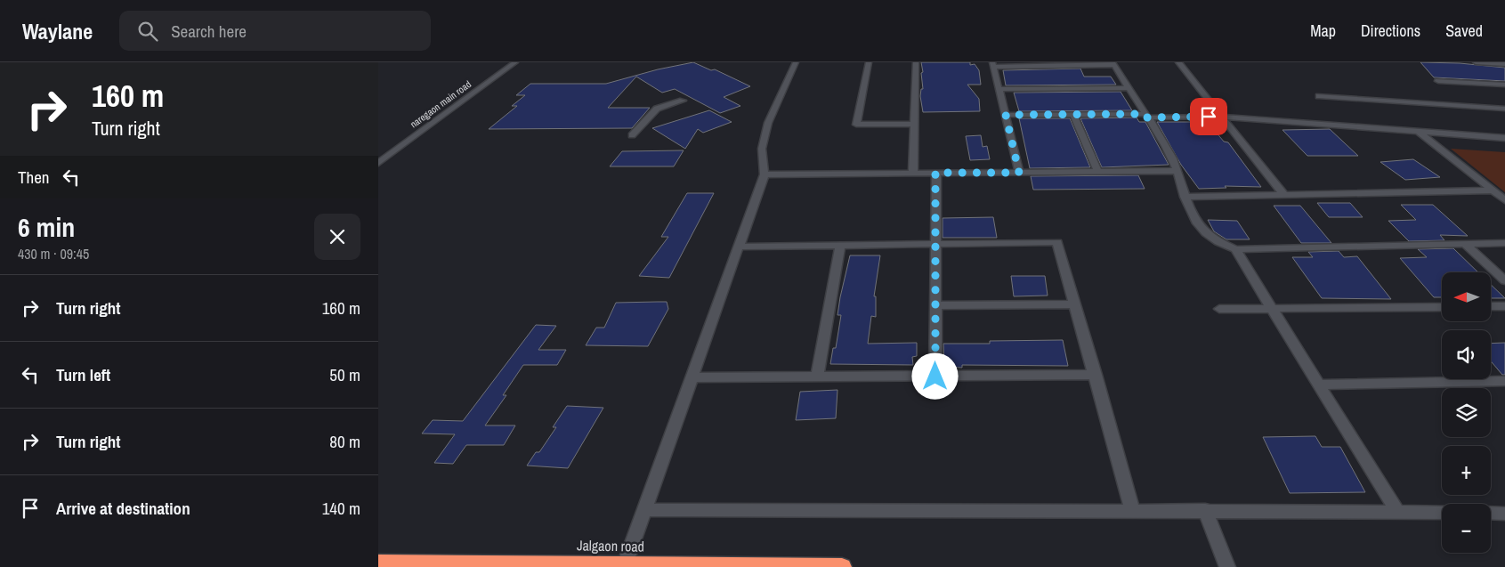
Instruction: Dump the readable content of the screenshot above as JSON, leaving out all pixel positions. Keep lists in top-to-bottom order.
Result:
{
  "streets": {
    "highway": ["Jalgaon road"],
    "street": ["naregaon main road"]
  },
  "north": "left",
  "page": {
    "header": "Waylane",
    "search": "Search here",
    "nav": ["Map", "Directions", "Saved"],
    "turn": ["160 m", "Turn right"],
    "then": "Then",
    "heading": ["6 min", "430 m · 09:45"],
    "map_buttons": ["+", "−"],
    "list": [
      {
        "name": "Turn right",
        "value": "160 m"
      },
      {
        "name": "Turn left",
        "value": "50 m"
      },
      {
        "name": "Turn right",
        "value": "80 m"
      },
      {
        "name": "Arrive at destination",
        "value": "140 m"
      }
    ]
  }
}
